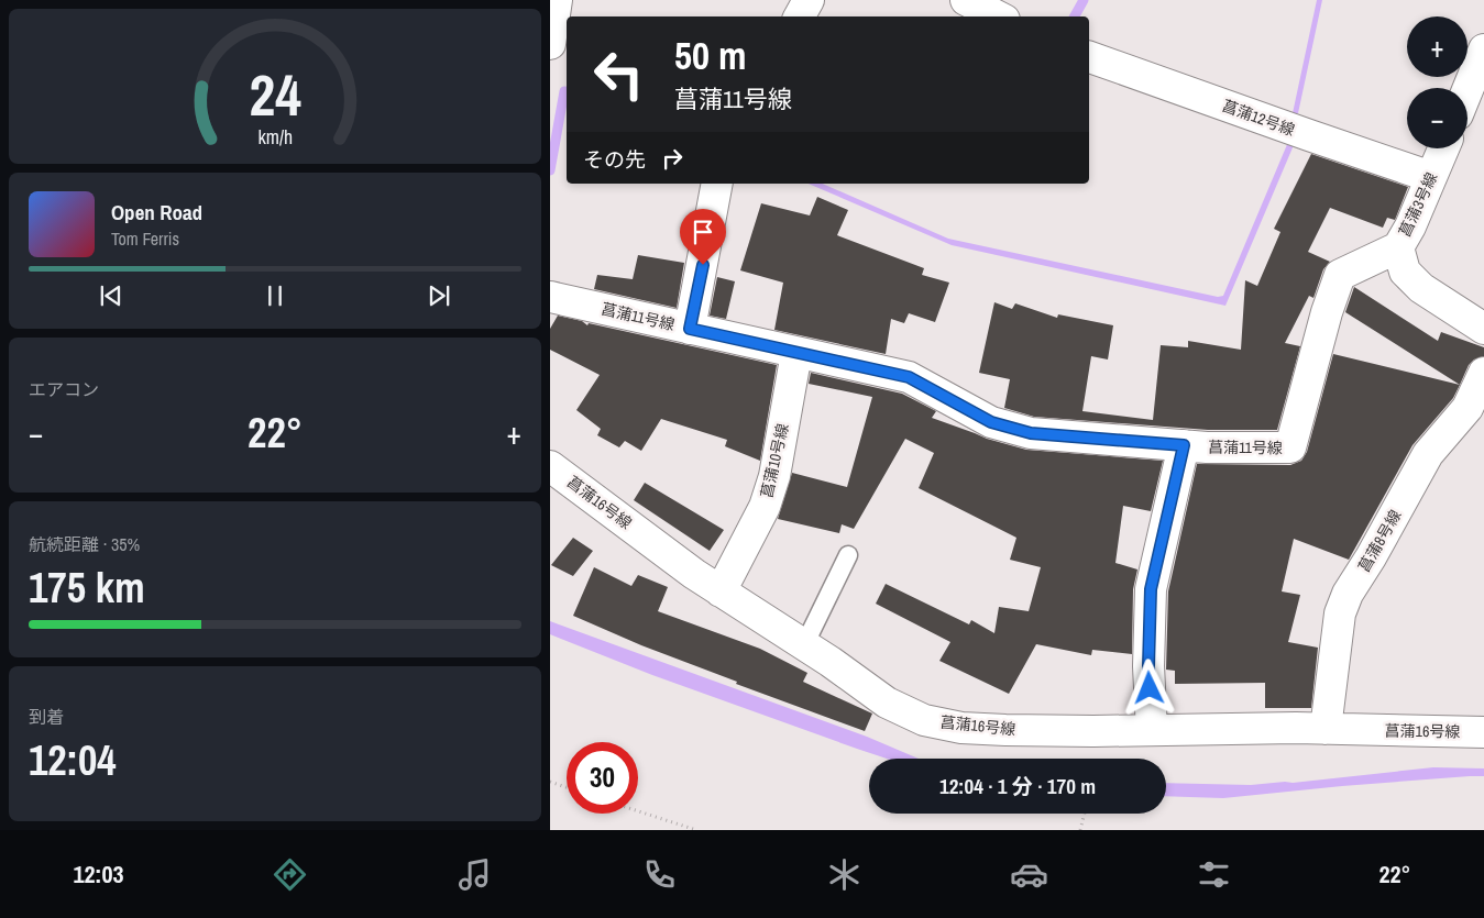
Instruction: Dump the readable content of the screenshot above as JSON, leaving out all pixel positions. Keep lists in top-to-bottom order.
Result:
{
  "streets": {
    "street": [
      "菖蒲12号線",
      "菖蒲3号線",
      "菖蒲11号線",
      "菖蒲10号線",
      "菖蒲16号線",
      "菖蒲8号線"
    ]
  },
  "crossings": [
    ["菖蒲12号線", "菖蒲3号線"],
    ["菖蒲3号線", "菖蒲11号線"],
    ["菖蒲11号線", "菖蒲10号線"],
    ["菖蒲10号線", "菖蒲16号線"],
    ["菖蒲16号線", "菖蒲8号線"]
  ],
  "page": {
    "map_buttons": ["+", "−"],
    "turn": ["50 m", "菖蒲11号線"],
    "then": "その先",
    "song": ["Open Road", "Tom Ferris"],
    "tile": [
      "エアコン",
      ["航続距離 · 35%", "175 km"],
      ["到着", "12:04"]
    ],
    "heat": ["−", "22°", "+"],
    "limit": "30",
    "trip": "12:04 · 1 分 · 170 m",
    "tabs": ["12:03", "22°"],
    "gauge": ["24", "km/h"]
  }
}
